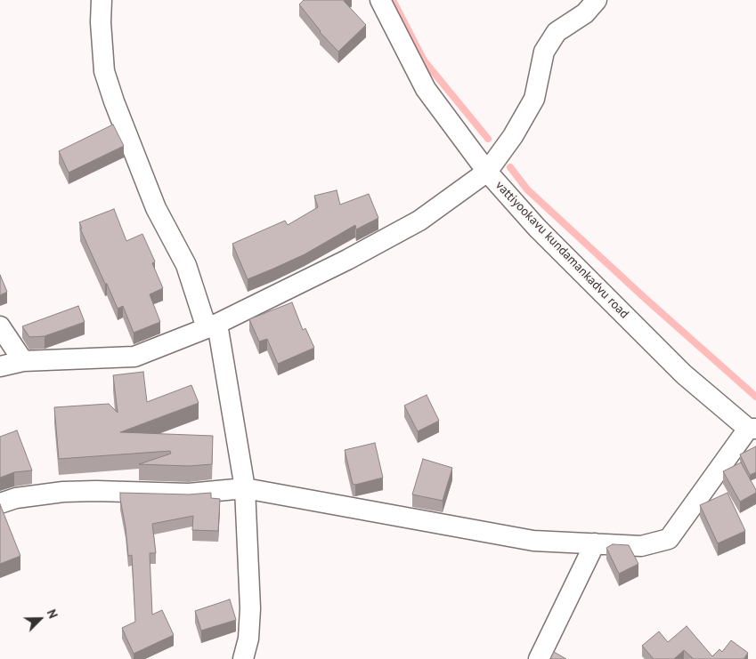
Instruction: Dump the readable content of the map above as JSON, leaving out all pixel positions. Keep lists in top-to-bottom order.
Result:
{
  "streets": {
    "street": ["vattiyookavu kundamankadvu road"]
  },
  "north": "top right"
}
